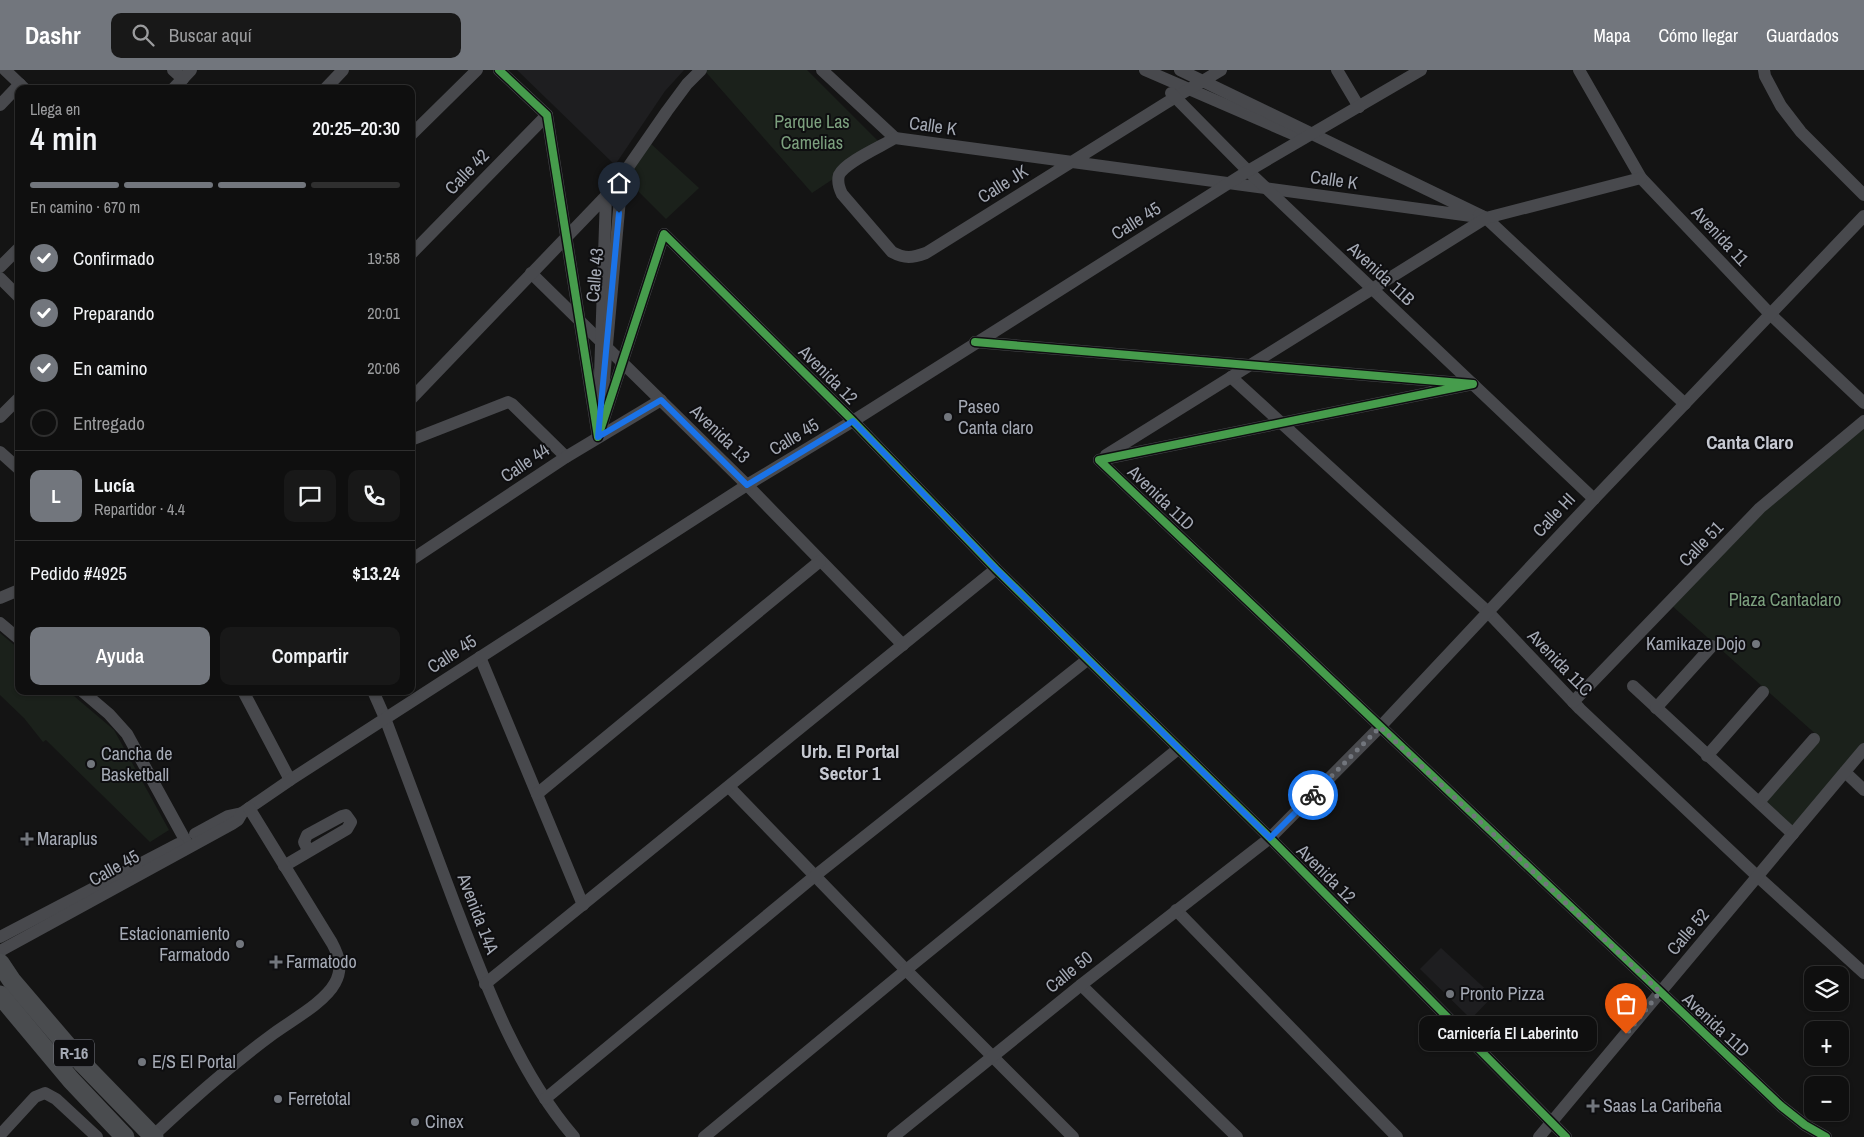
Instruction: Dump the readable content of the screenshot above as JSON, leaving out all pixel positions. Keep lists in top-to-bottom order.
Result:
{
  "streets": {
    "main road": ["R-16"],
    "street": [
      "Calle K",
      "Calle 42",
      "Calle JK",
      "Calle 45",
      "Avenida 11",
      "Avenida 11B",
      "Calle 43",
      "Avenida 12",
      "Avenida 13",
      "Calle 44",
      "Avenida 11D",
      "Calle HI",
      "Calle 51",
      "Avenida 11C",
      "Avenida 14A",
      "Calle 52",
      "Calle 50"
    ]
  },
  "crossings": [
    ["Calle K", "Calle JK"],
    ["Calle JK", "Avenida 11B"],
    ["Calle 45", "Avenida 11B"],
    ["Calle 45", "Avenida 12"],
    ["Calle 45", "Avenida 13"],
    ["Calle 45", "Avenida 14A"],
    ["Avenida 11", "Calle HI"],
    ["Avenida 11B", "Avenida 11D"],
    ["Avenida 11B", "Calle HI"],
    ["Calle 43", "Avenida 12"],
    ["Calle 43", "Avenida 13"],
    ["Calle 43", "Calle 44"],
    ["Avenida 12", "Calle 44"],
    ["Avenida 12", "Calle HI"],
    ["Avenida 12", "Calle 52"],
    ["Avenida 12", "Calle 50"],
    ["Avenida 13", "Calle 44"],
    ["Avenida 11D", "Calle HI"],
    ["Avenida 11D", "Calle 52"],
    ["Calle HI", "Avenida 11C"],
    ["Calle HI", "Calle 50"],
    ["Calle 51", "Avenida 11C"],
    ["Avenida 11C", "Calle 52"]
  ],
  "districts": ["Canta Claro", "Urb. El Portal Sector 1"],
  "parks": ["Parque Las Camelias", "Plaza Cantaclaro"],
  "places": {
    "other": [
      "Paseo Canta claro",
      "Kamikaze Dojo",
      "Cancha de Basketball",
      "Estacionamiento Farmatodo",
      "Pronto Pizza",
      "Carnicería El Laberinto",
      "E/S El Portal",
      "Ferretotal",
      "Cinex"
    ],
    "health": ["Maraplus", "Farmatodo", "Saas La Caribeña"]
  },
  "page": {
    "header": "Dashr",
    "search": "Buscar aquí",
    "nav": ["Mapa", "Cómo llegar", "Guardados"],
    "heading": ["4 min", "Llega en", "20:25–20:30"],
    "panel": [
      "Lucía",
      "Repartidor · 4.4",
      "Pedido #4925",
      "$13.24"
    ],
    "bar": "En camino · 670 m",
    "list": [
      ["Confirmado", "19:58"],
      ["Preparando", "20:01"],
      ["En camino", "20:06"],
      "Entregado"
    ],
    "round": "L",
    "buttons": ["Ayuda", "Compartir"],
    "map_buttons": ["+", "−"],
    "bubble": "Carnicería El Laberinto"
  }
}
